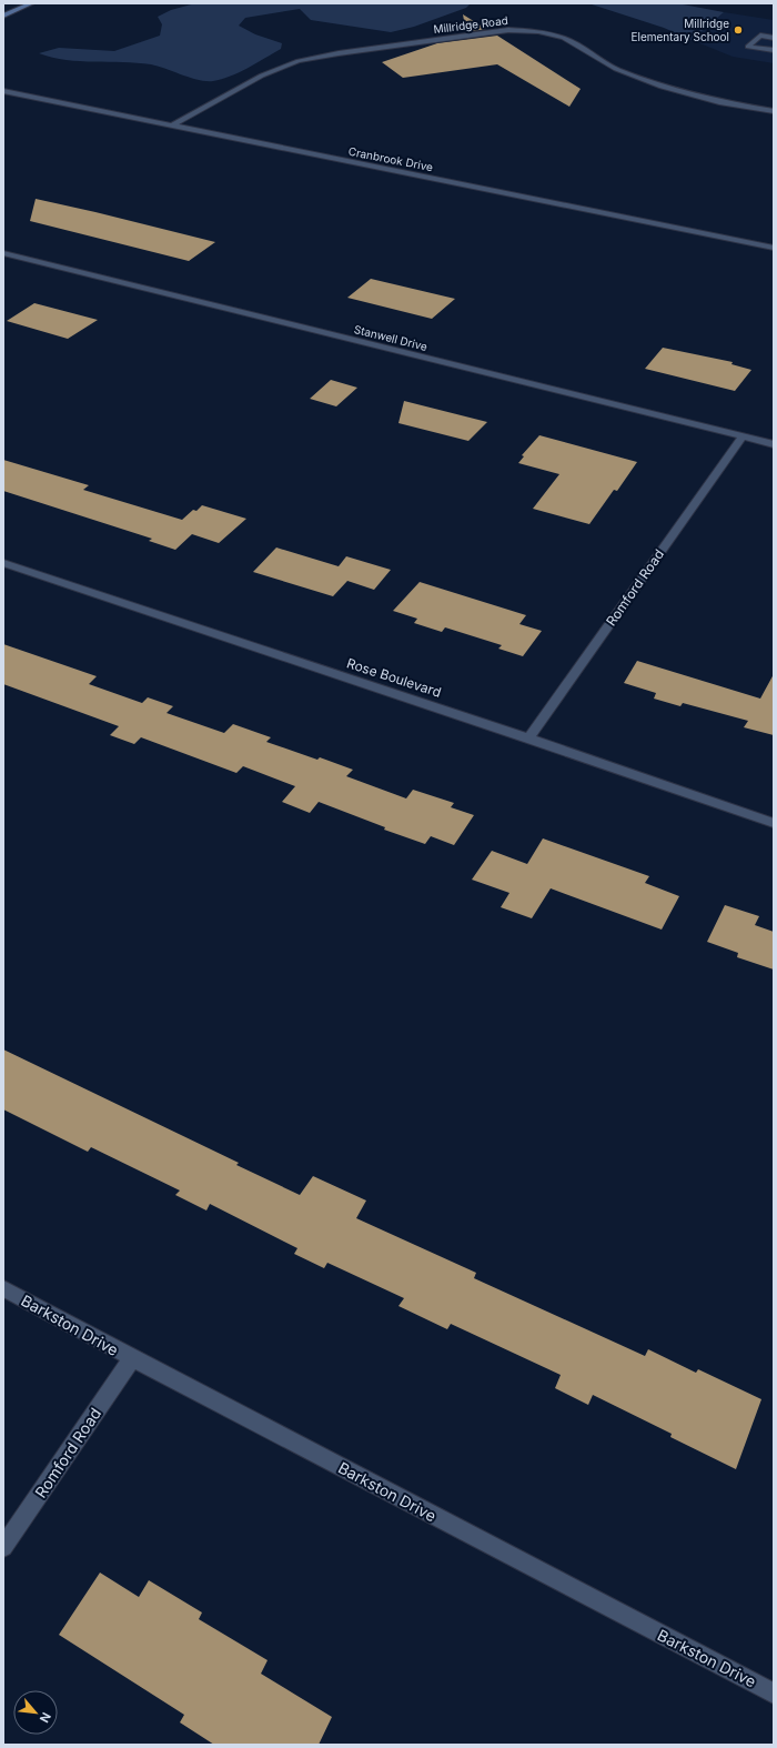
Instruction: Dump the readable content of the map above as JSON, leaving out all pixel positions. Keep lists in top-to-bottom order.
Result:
{
  "streets": {
    "street": [
      "Millridge Road",
      "Cranbrook Drive",
      "Stanwell Drive",
      "Romford Road",
      "Rose Boulevard",
      "Barkston Drive"
    ]
  },
  "crossings": [
    ["Millridge Road", "Cranbrook Drive"],
    ["Stanwell Drive", "Romford Road"],
    ["Romford Road", "Rose Boulevard"],
    ["Romford Road", "Barkston Drive"]
  ],
  "places": ["Millridge Elementary School"],
  "north": "bottom right"
}
